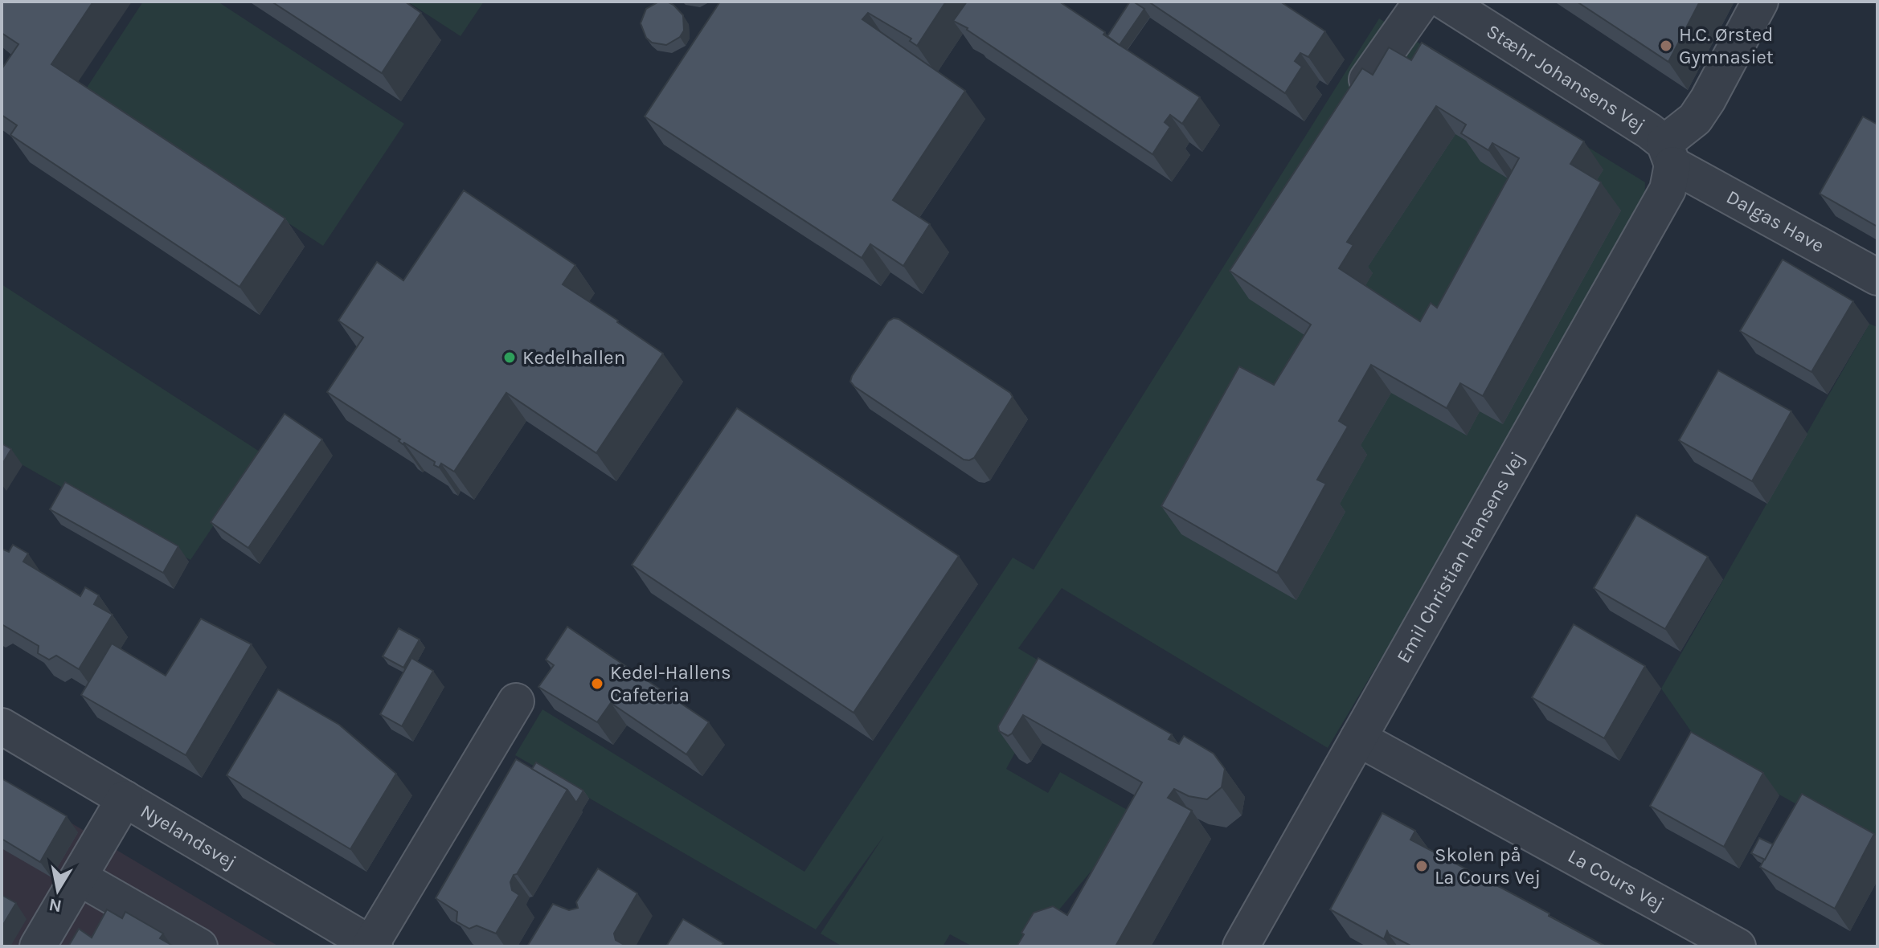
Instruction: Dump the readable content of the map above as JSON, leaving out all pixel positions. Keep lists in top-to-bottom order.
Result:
{
  "streets": {
    "street": [
      "Stæhr Johansens Vej",
      "Dalgas Have",
      "Emil Christian Hansens Vej",
      "Nyelandsvej",
      "La Cours Vej"
    ]
  },
  "crossings": [
    ["Stæhr Johansens Vej", "Dalgas Have"],
    ["Stæhr Johansens Vej", "Emil Christian Hansens Vej"],
    ["Dalgas Have", "Emil Christian Hansens Vej"],
    ["Emil Christian Hansens Vej", "La Cours Vej"]
  ],
  "places": [
    "H.C. Ørsted Gymnasiet",
    "Kedelhallen",
    "Kedel-Hallens Cafeteria",
    "Skolen på La Cours Vej"
  ],
  "north": "bottom"
}
